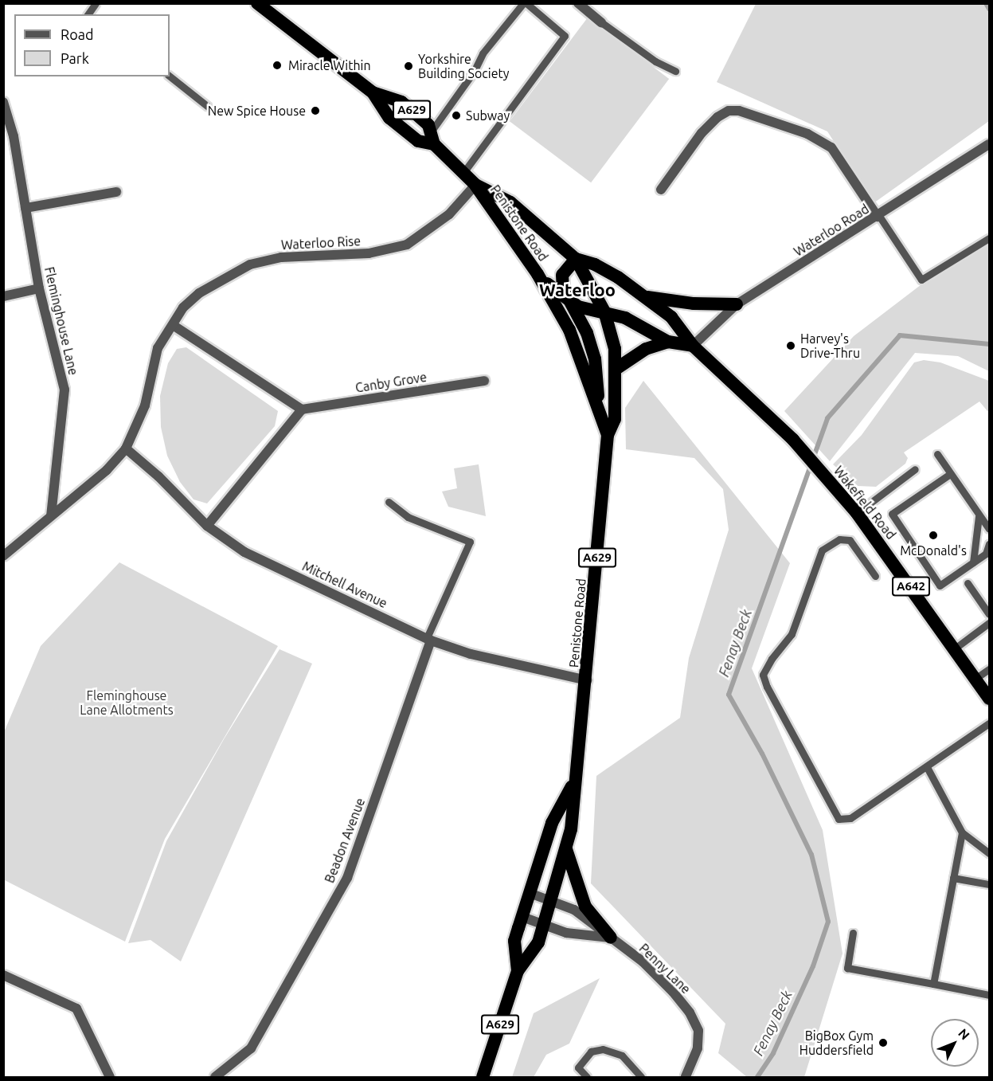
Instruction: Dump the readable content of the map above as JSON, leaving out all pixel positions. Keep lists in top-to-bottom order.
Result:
{
  "streets": {
    "highway": [
      "A629",
      "Penistone Road",
      "Wakefield Road",
      "A642"
    ],
    "street": [
      "Waterloo Road",
      "Waterloo Rise",
      "Fleminghouse Lane",
      "Canby Grove",
      "Mitchell Avenue",
      "Beadon Avenue",
      "Penny Lane"
    ]
  },
  "crossings": [
    ["A629", "Penistone Road"],
    ["A629", "Waterloo Rise"],
    ["A629", "Wakefield Road"],
    ["Penistone Road", "Waterloo Rise"],
    ["Penistone Road", "Wakefield Road"],
    ["Penistone Road", "Mitchell Avenue"],
    ["Penistone Road", "Penny Lane"],
    ["Waterloo Road", "Wakefield Road"],
    ["Waterloo Rise", "Fleminghouse Lane"],
    ["Waterloo Rise", "Mitchell Avenue"],
    ["Mitchell Avenue", "Beadon Avenue"]
  ],
  "districts": ["Waterloo"],
  "water": ["Fenay Beck"],
  "parks": ["Fleminghouse Lane Allotments"],
  "places": [
    "Miracle Within",
    "Yorkshire Building Society",
    "New Spice House",
    "Subway",
    "Harvey's Drive-Thru",
    "McDonald's",
    "BigBox Gym Huddersfield"
  ],
  "legend": ["Road", "Park"],
  "north": "top right"
}
